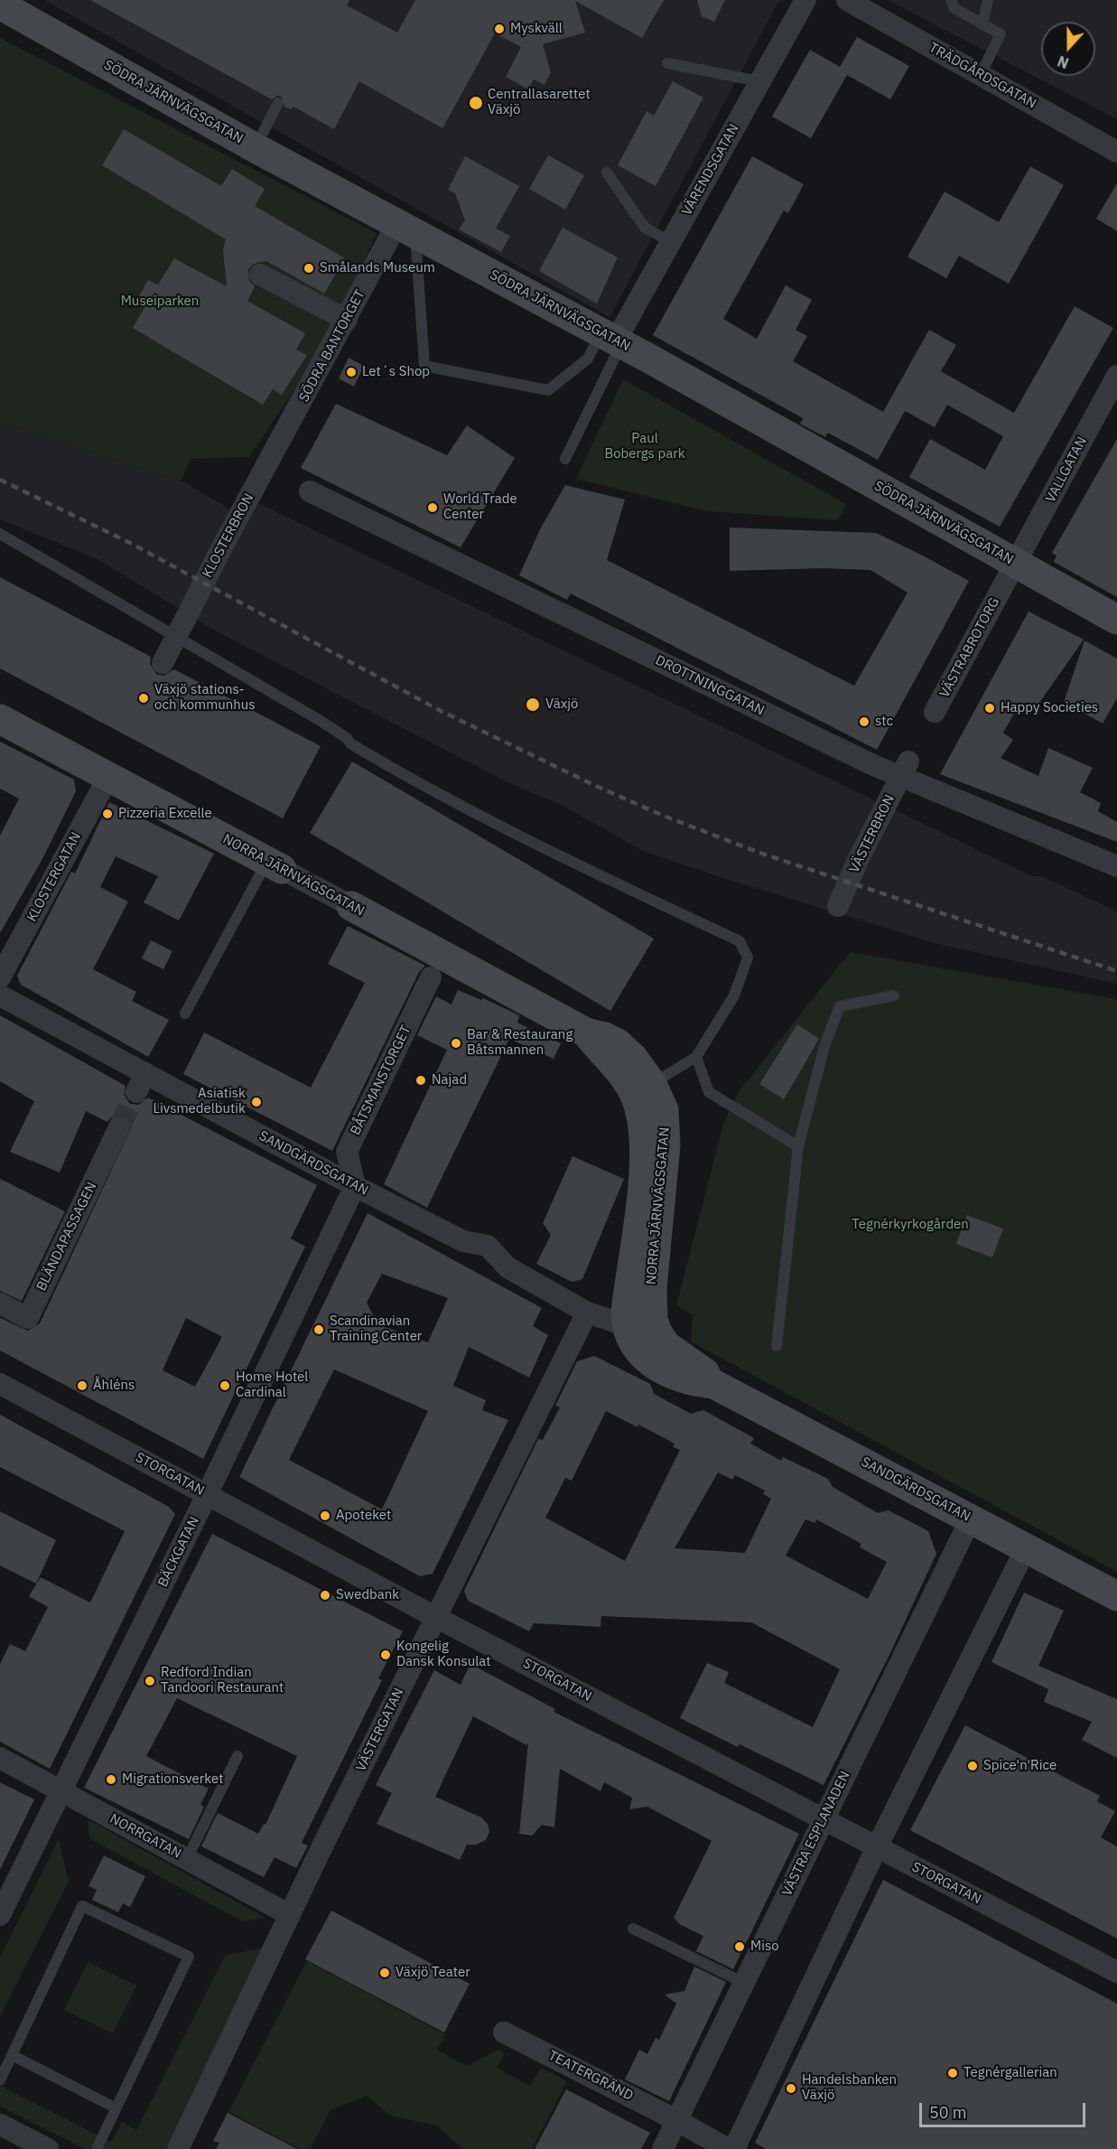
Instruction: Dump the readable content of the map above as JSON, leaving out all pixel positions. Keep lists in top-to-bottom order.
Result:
{
  "streets": {
    "street": [
      "TRÄDGÅRDSGATAN",
      "SÖDRA JÄRNVÄGSGATAN",
      "VÄRENDSGATAN",
      "SÖDRA BANTORGET",
      "VALLGATAN",
      "KLOSTERBRON",
      "VÄSTRABROTORG",
      "DROTTNINGGATAN",
      "VÄSTERBRON",
      "NORRA JÄRNVÄGSGATAN",
      "KLOSTERGATAN",
      "BÅTSMANSTORGET",
      "SANDGÄRDSGATAN",
      "BLÄNDAPASSAGEN",
      "STORGATAN",
      "BÄCKGATAN",
      "VÄSTERGATAN",
      "VÄSTRA ESPLANADEN",
      "NORRGATAN",
      "TEATERGRÄND"
    ]
  },
  "crossings": [
    ["SÖDRA JÄRNVÄGSGATAN", "VÄRENDSGATAN"],
    ["SÖDRA JÄRNVÄGSGATAN", "SÖDRA BANTORGET"],
    ["SÖDRA JÄRNVÄGSGATAN", "VALLGATAN"],
    ["SÖDRA JÄRNVÄGSGATAN", "VÄSTRABROTORG"],
    ["SÖDRA BANTORGET", "KLOSTERBRON"],
    ["VALLGATAN", "VÄSTRABROTORG"],
    ["NORRA JÄRNVÄGSGATAN", "KLOSTERGATAN"],
    ["NORRA JÄRNVÄGSGATAN", "SANDGÄRDSGATAN"],
    ["BÅTSMANSTORGET", "SANDGÄRDSGATAN"],
    ["BÅTSMANSTORGET", "BÄCKGATAN"],
    ["SANDGÄRDSGATAN", "BÄCKGATAN"],
    ["SANDGÄRDSGATAN", "VÄSTERGATAN"],
    ["SANDGÄRDSGATAN", "VÄSTRA ESPLANADEN"],
    ["STORGATAN", "BÄCKGATAN"],
    ["STORGATAN", "VÄSTERGATAN"],
    ["STORGATAN", "VÄSTRA ESPLANADEN"],
    ["BÄCKGATAN", "NORRGATAN"],
    ["VÄSTERGATAN", "NORRGATAN"],
    ["VÄSTRA ESPLANADEN", "TEATERGRÄND"]
  ],
  "parks": ["Museiparken", "Paul Bobergs park", "Tegnérkyrkogården"],
  "places": [
    "Myskväll",
    "Centrallasarettet Växjö",
    "Smålands Museum",
    "Let´s Shop",
    "World Trade Center",
    "Växjö stations- och kommunhus",
    "Växjö",
    "Happy Societies",
    "stc",
    "Pizzeria Excelle",
    "Bar & Restaurang Båtsmannen",
    "Najad",
    "Asiatisk Livsmedelbutik",
    "Scandinavian Training Center",
    "Åhléns",
    "Home Hotel Cardinal",
    "Apoteket",
    "Swedbank",
    "Kongelig Dansk Konsulat",
    "Redford Indian Tandoori Restaurant",
    "Spice'n'Rice",
    "Migrationsverket",
    "Miso",
    "Växjö Teater",
    "Tegnérgallerian",
    "Handelsbanken Växjö"
  ],
  "scale_bar": "50 m",
  "north": "bottom"
}
